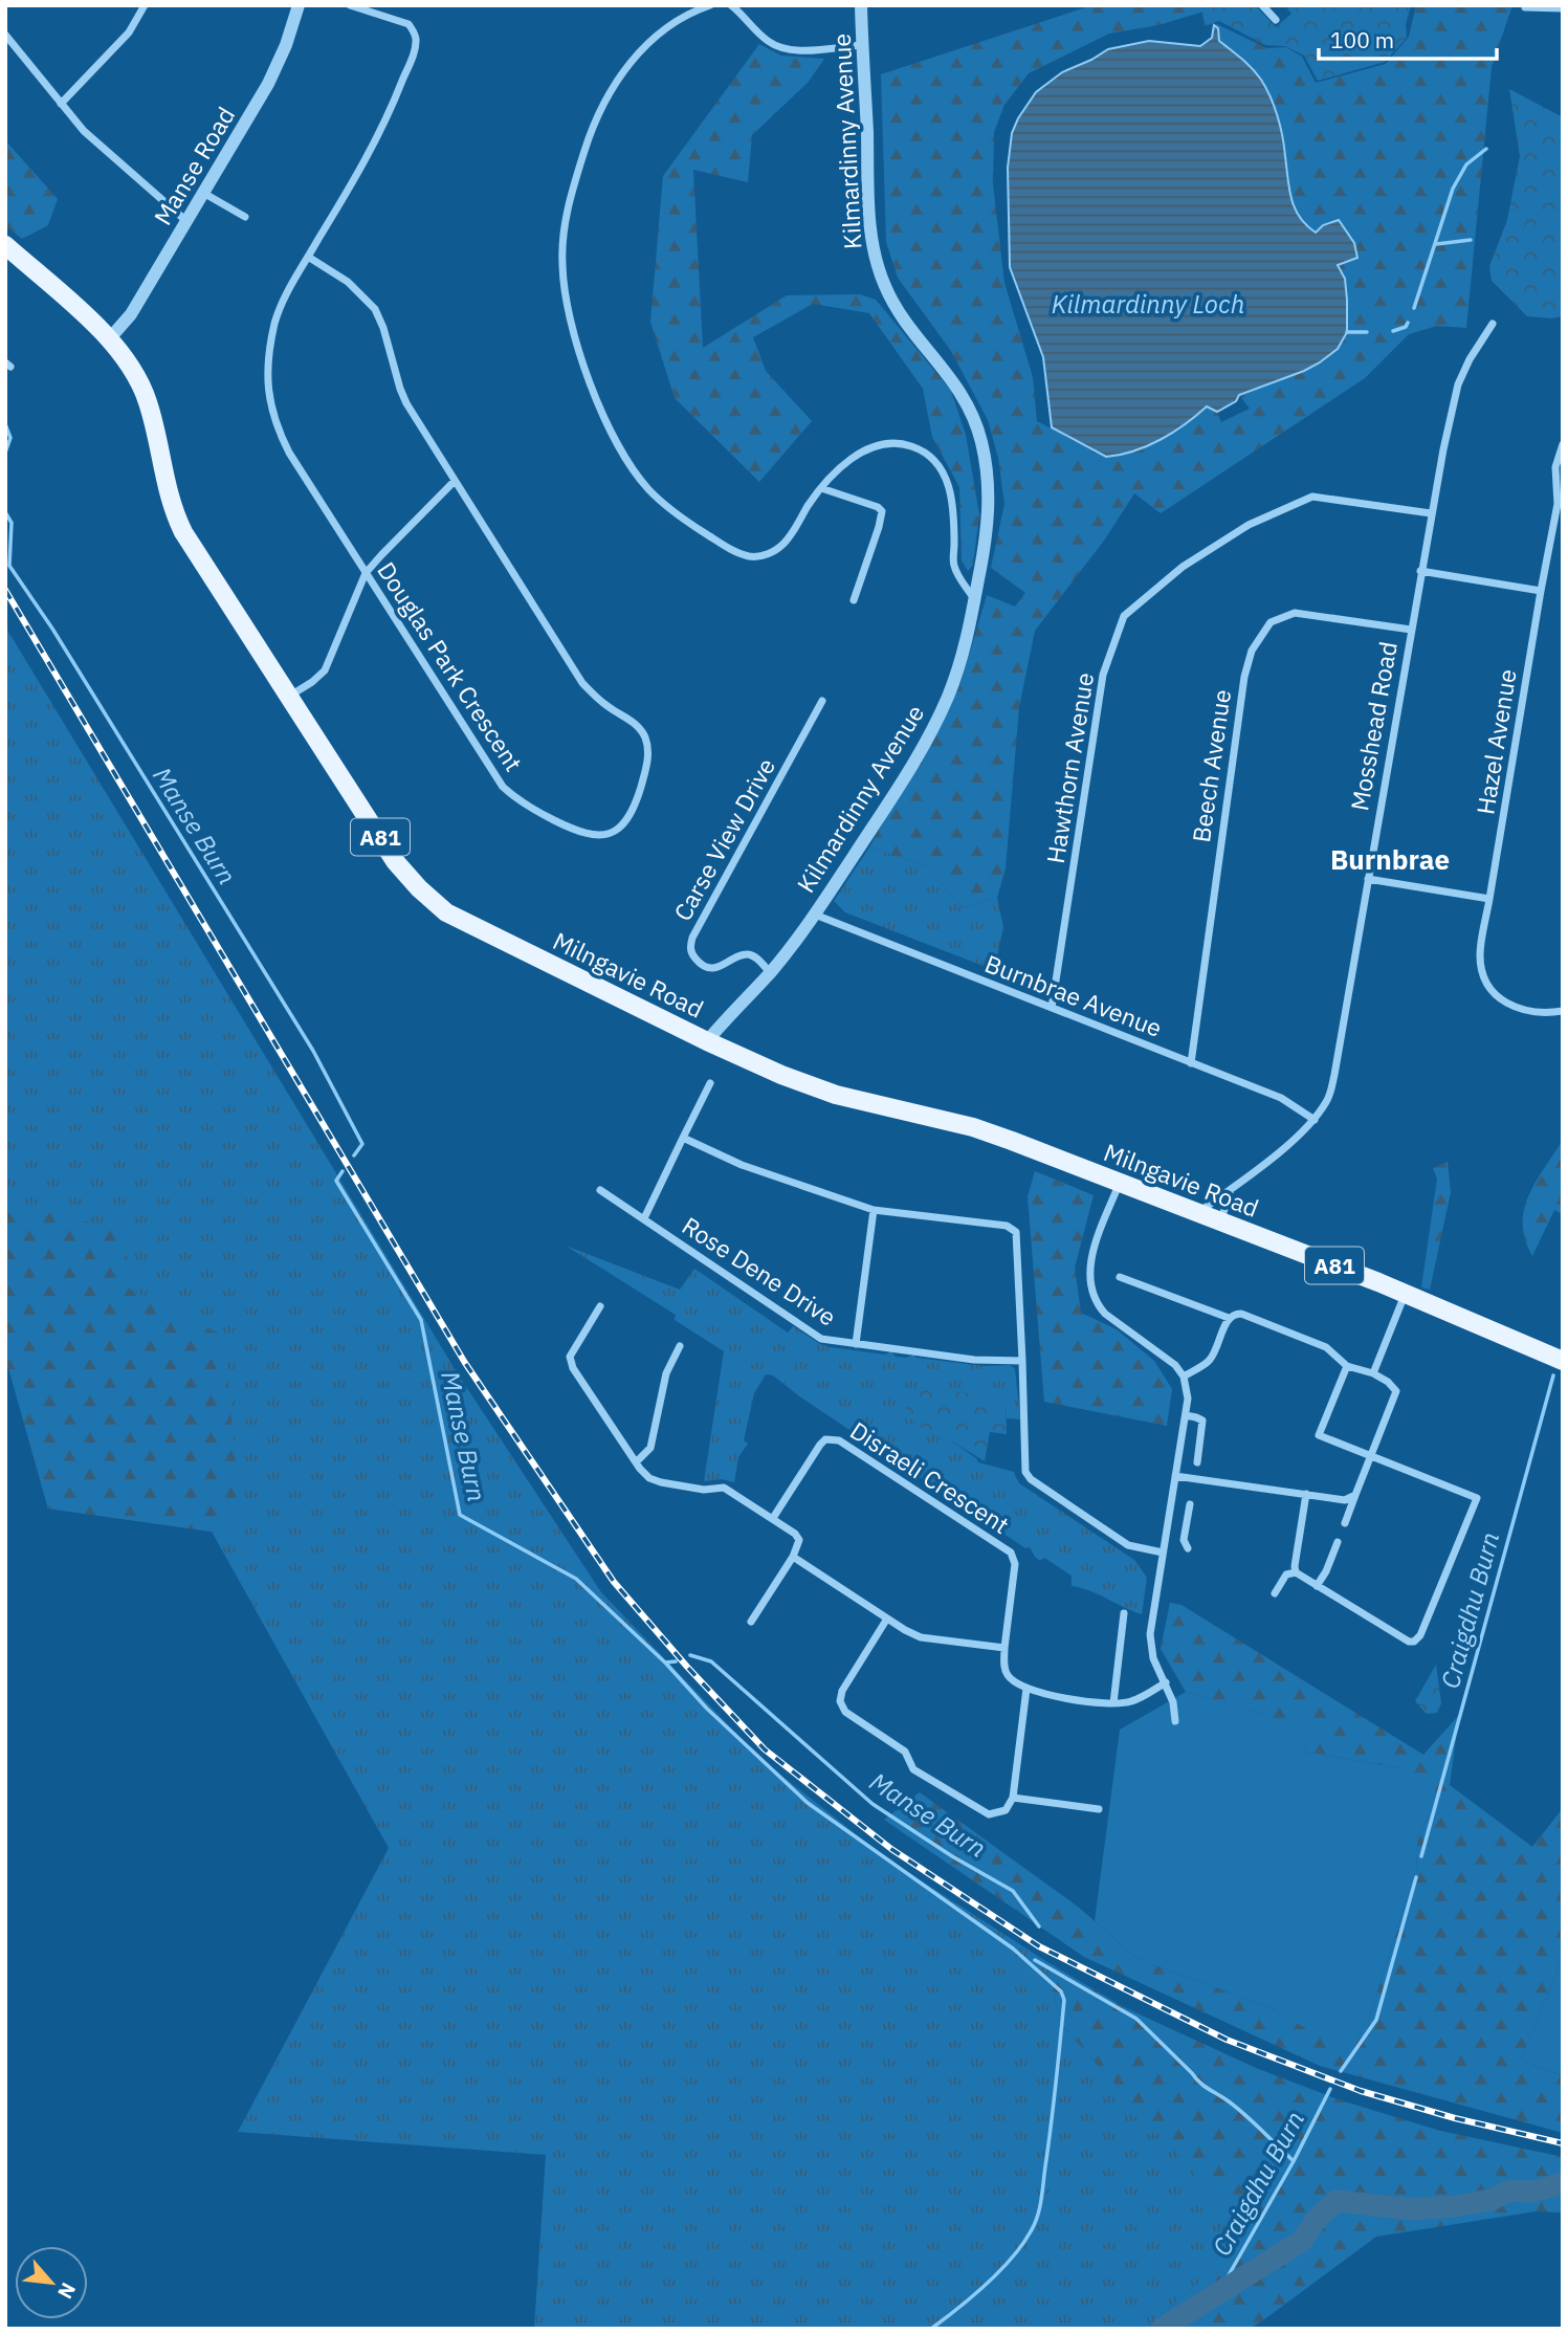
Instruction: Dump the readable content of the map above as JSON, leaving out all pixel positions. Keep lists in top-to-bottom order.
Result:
{
  "streets": {
    "main road": ["A81", "Milngavie Road"],
    "street": [
      "Kilmardinny Avenue",
      "Manse Road",
      "Douglas Park Crescent",
      "Mosshead Road",
      "Hazel Avenue",
      "Beech Avenue",
      "Hawthorn Avenue",
      "Carse View Drive",
      "Burnbrae Avenue",
      "Rose Dene Drive",
      "Disraeli Crescent"
    ]
  },
  "crossings": [
    ["Kilmardinny Avenue", "Carse View Drive"],
    ["Kilmardinny Avenue", "Milngavie Road"],
    ["Kilmardinny Avenue", "Burnbrae Avenue"],
    ["Manse Road", "Milngavie Road"],
    ["Mosshead Road", "Beech Avenue"],
    ["Mosshead Road", "Hawthorn Avenue"],
    ["Mosshead Road", "Milngavie Road"],
    ["Mosshead Road", "Burnbrae Avenue"],
    ["Beech Avenue", "Burnbrae Avenue"],
    ["Hawthorn Avenue", "Burnbrae Avenue"]
  ],
  "districts": ["Burnbrae"],
  "water": ["Kilmardinny Loch", "Manse Burn", "Craigdhu Burn"],
  "scale_bar": "100 m",
  "north": "bottom right"
}
